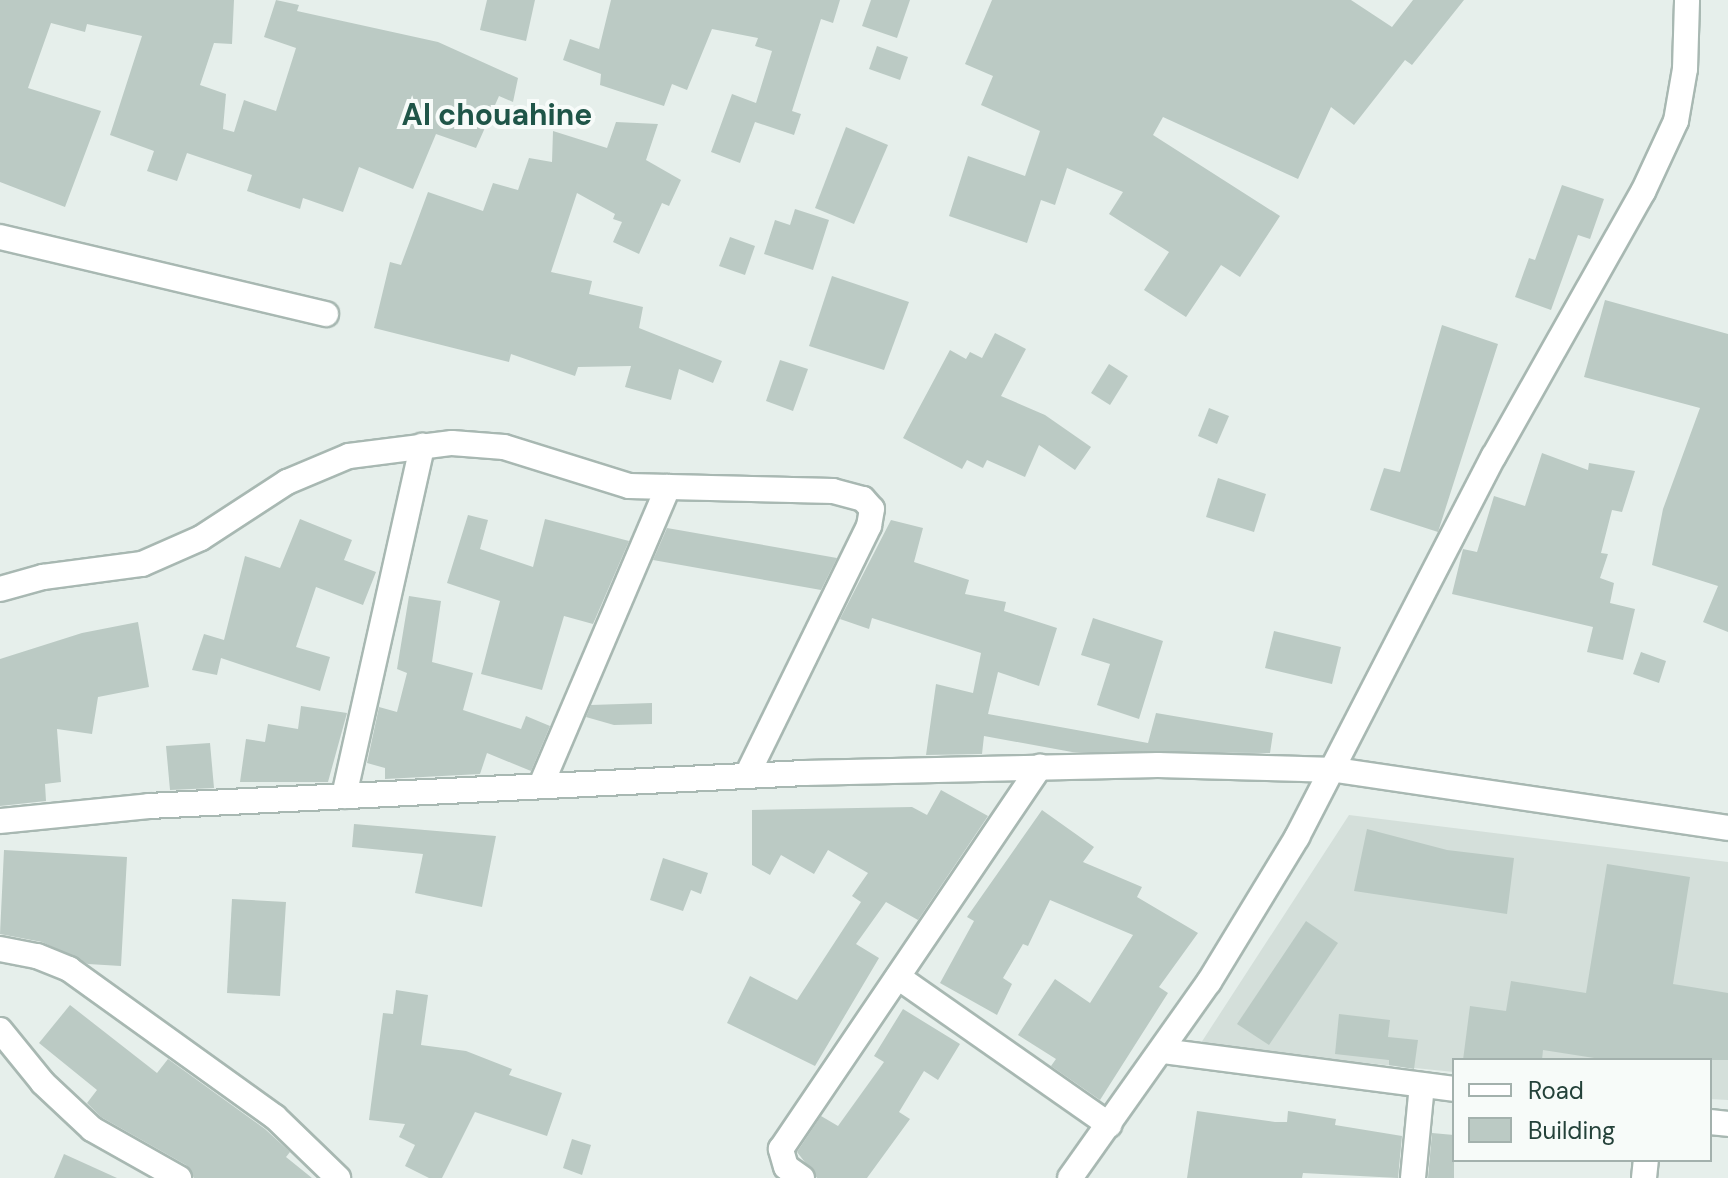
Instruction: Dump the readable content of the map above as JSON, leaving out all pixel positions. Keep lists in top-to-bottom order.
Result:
{
  "districts": ["Al chouahine"],
  "legend": ["Road", "Building"]
}
